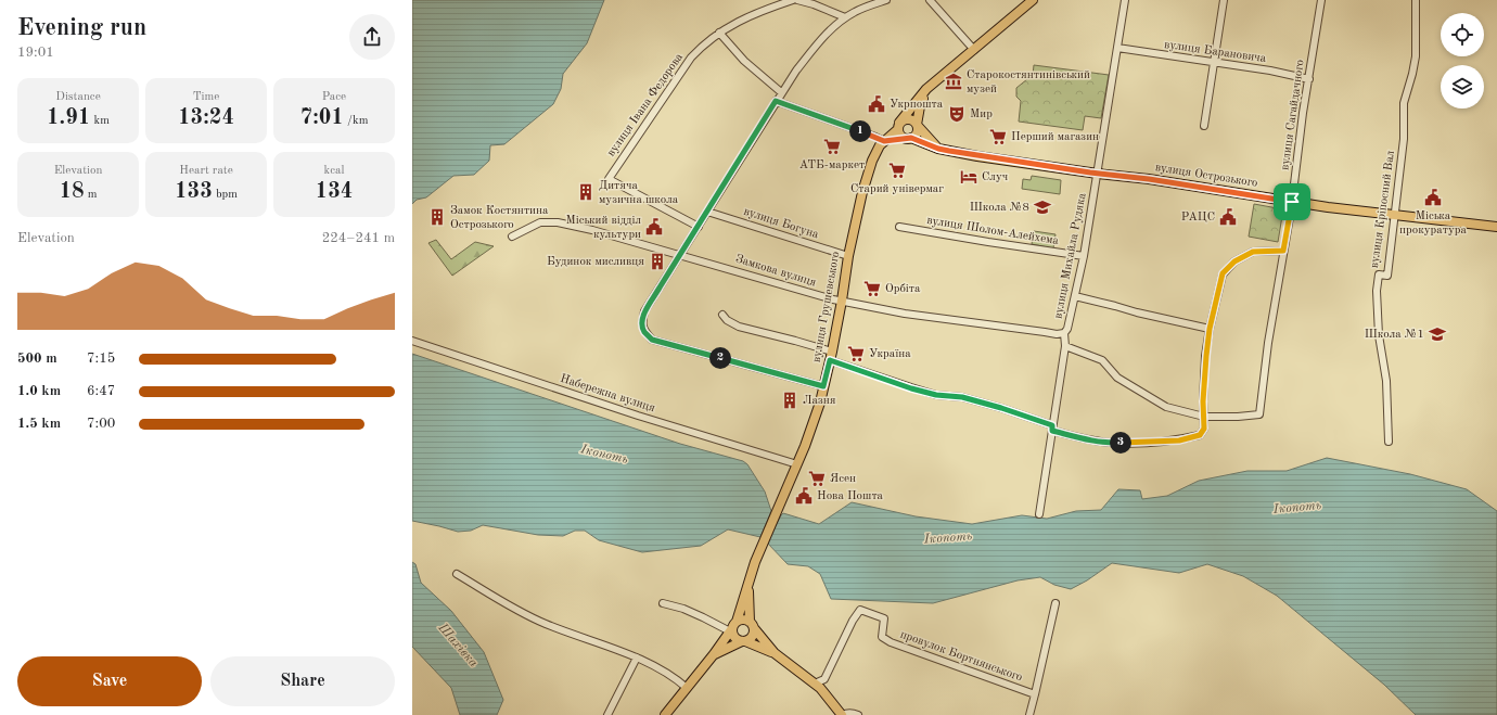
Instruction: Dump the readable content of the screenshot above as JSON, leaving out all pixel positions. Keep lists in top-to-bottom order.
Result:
{
  "streets": {
    "main road": ["вулиця Острозького", "вулиця Грушевського"],
    "street": [
      "вулиця Барановича",
      "вулиця Івана Федорова",
      "вулиця Сагайдачного",
      "вулиця Кріпосний Вал",
      "вулиця Богуна",
      "вулиця Шолом-Алейхема",
      "вулиця Михайла Рудяка",
      "Замкова вулиця",
      "Набережна вулиця",
      "провулок Бортнянського"
    ]
  },
  "crossings": [
    ["вулиця Барановича", "вулиця Сагайдачного"],
    ["вулиця Барановича", "вулиця Михайла Рудяка"],
    ["вулиця Сагайдачного", "вулиця Острозького"],
    ["вулиця Острозького", "вулиця Кріпосний Вал"],
    ["вулиця Острозького", "вулиця Михайла Рудяка"],
    ["вулиця Острозького", "вулиця Грушевського"],
    ["вулиця Богуна", "вулиця Грушевського"],
    ["вулиця Шолом-Алейхема", "вулиця Михайла Рудяка"],
    ["вулиця Михайла Рудяка", "Замкова вулиця"],
    ["Замкова вулиця", "вулиця Грушевського"],
    ["вулиця Грушевського", "Набережна вулиця"]
  ],
  "water": ["Ікопоть", "Шахівка"],
  "places": {
    "museum": ["Старокостянтинівський музей"],
    "public building": [
      "Укрпошта",
      "Міська прокуратура",
      "РАЦС",
      "Міський відділ культури",
      "Нова Пошта"
    ],
    "theatre": ["Мир"],
    "supermarket": [
      "Перший магазин",
      "АТБ-маркет",
      "Старий універмаг",
      "Орбіта",
      "Україна",
      "Ясен"
    ],
    "hotel": ["Случ"],
    "building": [
      "Дитяча музична школа",
      "Замок Костянтина Острозького",
      "Будинок мисливця",
      "Лазня"
    ],
    "school or university": ["Школа №8", "Школа №1"]
  },
  "page": {
    "heading": ["Evening run", "19:01"],
    "stats": [
      ["Distance", "1.91 km"],
      ["Time", "13:24"],
      ["Pace", "7:01 /km"],
      ["Elevation", "18 m"],
      ["Heart rate", "133 bpm"],
      ["kcal", "134"]
    ],
    "pins": ["1", "2", "3"],
    "chart": ["Elevation", "224–241 m"],
    "list": [
      {
        "name": "500 m",
        "note": "7:15"
      },
      {
        "name": "1.0 km",
        "note": "6:47"
      },
      {
        "name": "1.5 km",
        "note": "7:00"
      }
    ],
    "buttons": ["Save", "Share"]
  }
}
